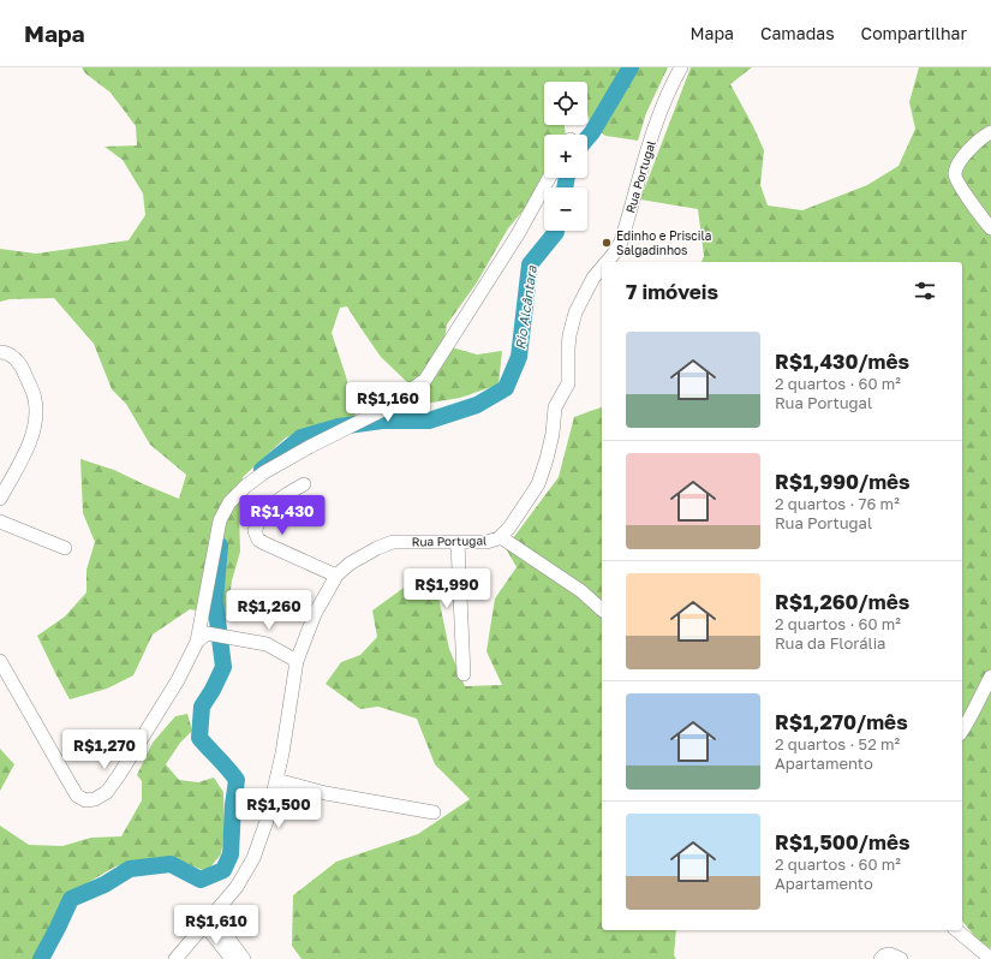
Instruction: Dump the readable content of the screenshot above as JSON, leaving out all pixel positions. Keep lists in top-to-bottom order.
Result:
{
  "streets": {
    "street": ["Rua Portugal"]
  },
  "water": ["Rio Alcântara"],
  "places": ["Edinho e Priscila Salgadinhos"],
  "page": {
    "header": "Mapa",
    "nav": ["Mapa", "Camadas", "Compartilhar"],
    "map_buttons": ["+", "−"],
    "heading": "7 imóveis",
    "list": [
      {
        "name": "R$1,430/mês",
        "note": "2 quartos · 60 m² · Rua Portugal"
      },
      {
        "name": "R$1,990/mês",
        "note": "2 quartos · 76 m² · Rua Portugal"
      },
      {
        "name": "R$1,260/mês",
        "note": "2 quartos · 60 m² · Rua da Florália"
      },
      {
        "name": "R$1,270/mês",
        "note": "2 quartos · 52 m² · Apartamento"
      },
      {
        "name": "R$1,500/mês",
        "note": "2 quartos · 60 m² · Apartamento"
      }
    ],
    "price": [
      "R$1,160",
      "R$1,430",
      "R$1,990",
      "R$1,260",
      "R$1,270",
      "R$1,500",
      "R$1,610"
    ]
  }
}
